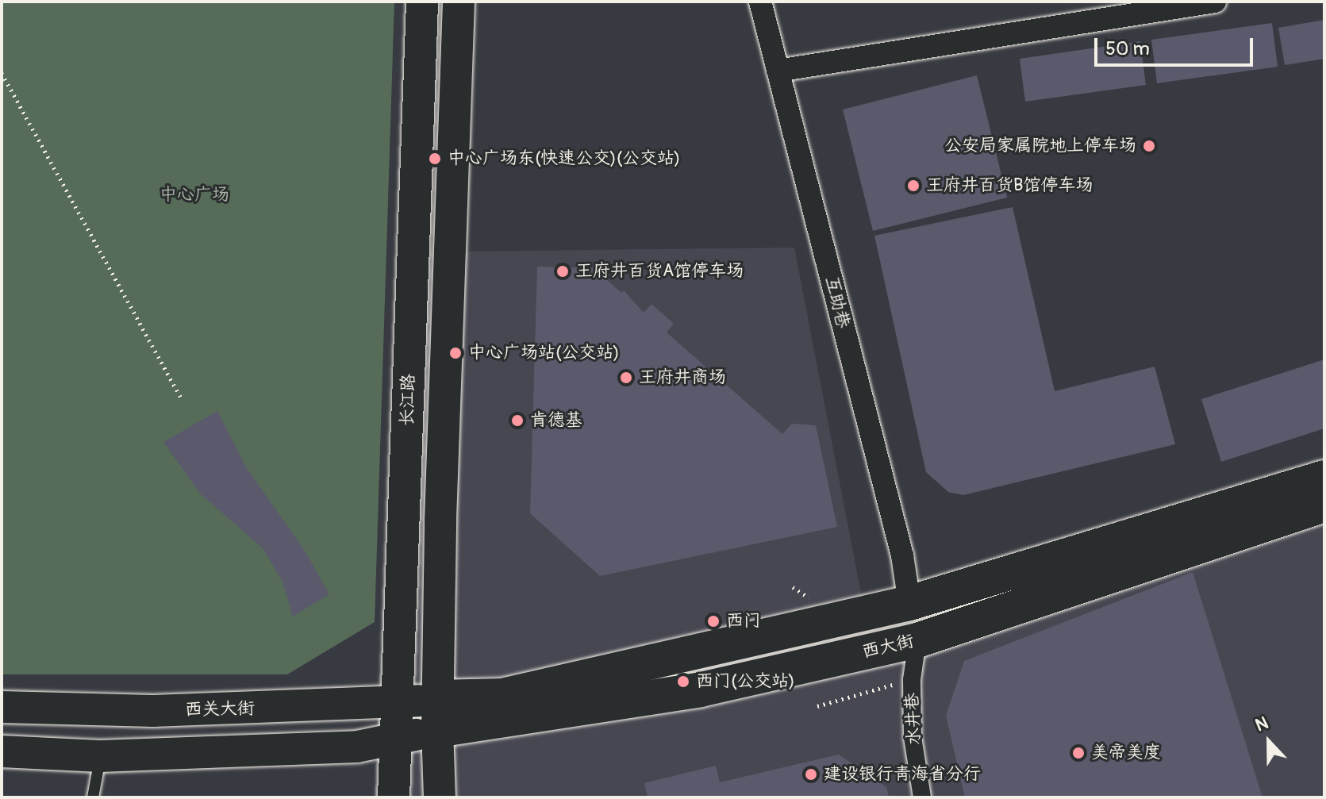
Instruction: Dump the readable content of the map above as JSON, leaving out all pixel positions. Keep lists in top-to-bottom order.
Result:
{
  "streets": {
    "main road": ["长江路", "西大街", "西关大街"],
    "street": ["互助巷", "水井巷"]
  },
  "crossings": [
    ["长江路", "西关大街"],
    ["西大街", "西关大街"],
    ["西大街", "水井巷"]
  ],
  "parks": ["中心广场"],
  "places": [
    "公安局家属院地上停车场",
    "中心广场东(快速公交)(公交站)",
    "王府井百货B馆停车场",
    "王府井百货A馆停车场",
    "中心广场站(公交站)",
    "王府井商场",
    "肯德基",
    "西门",
    "西门(公交站)",
    "美帝美度",
    "建设银行青海省分行"
  ],
  "scale_bar": "50 m",
  "north": "top"
}
